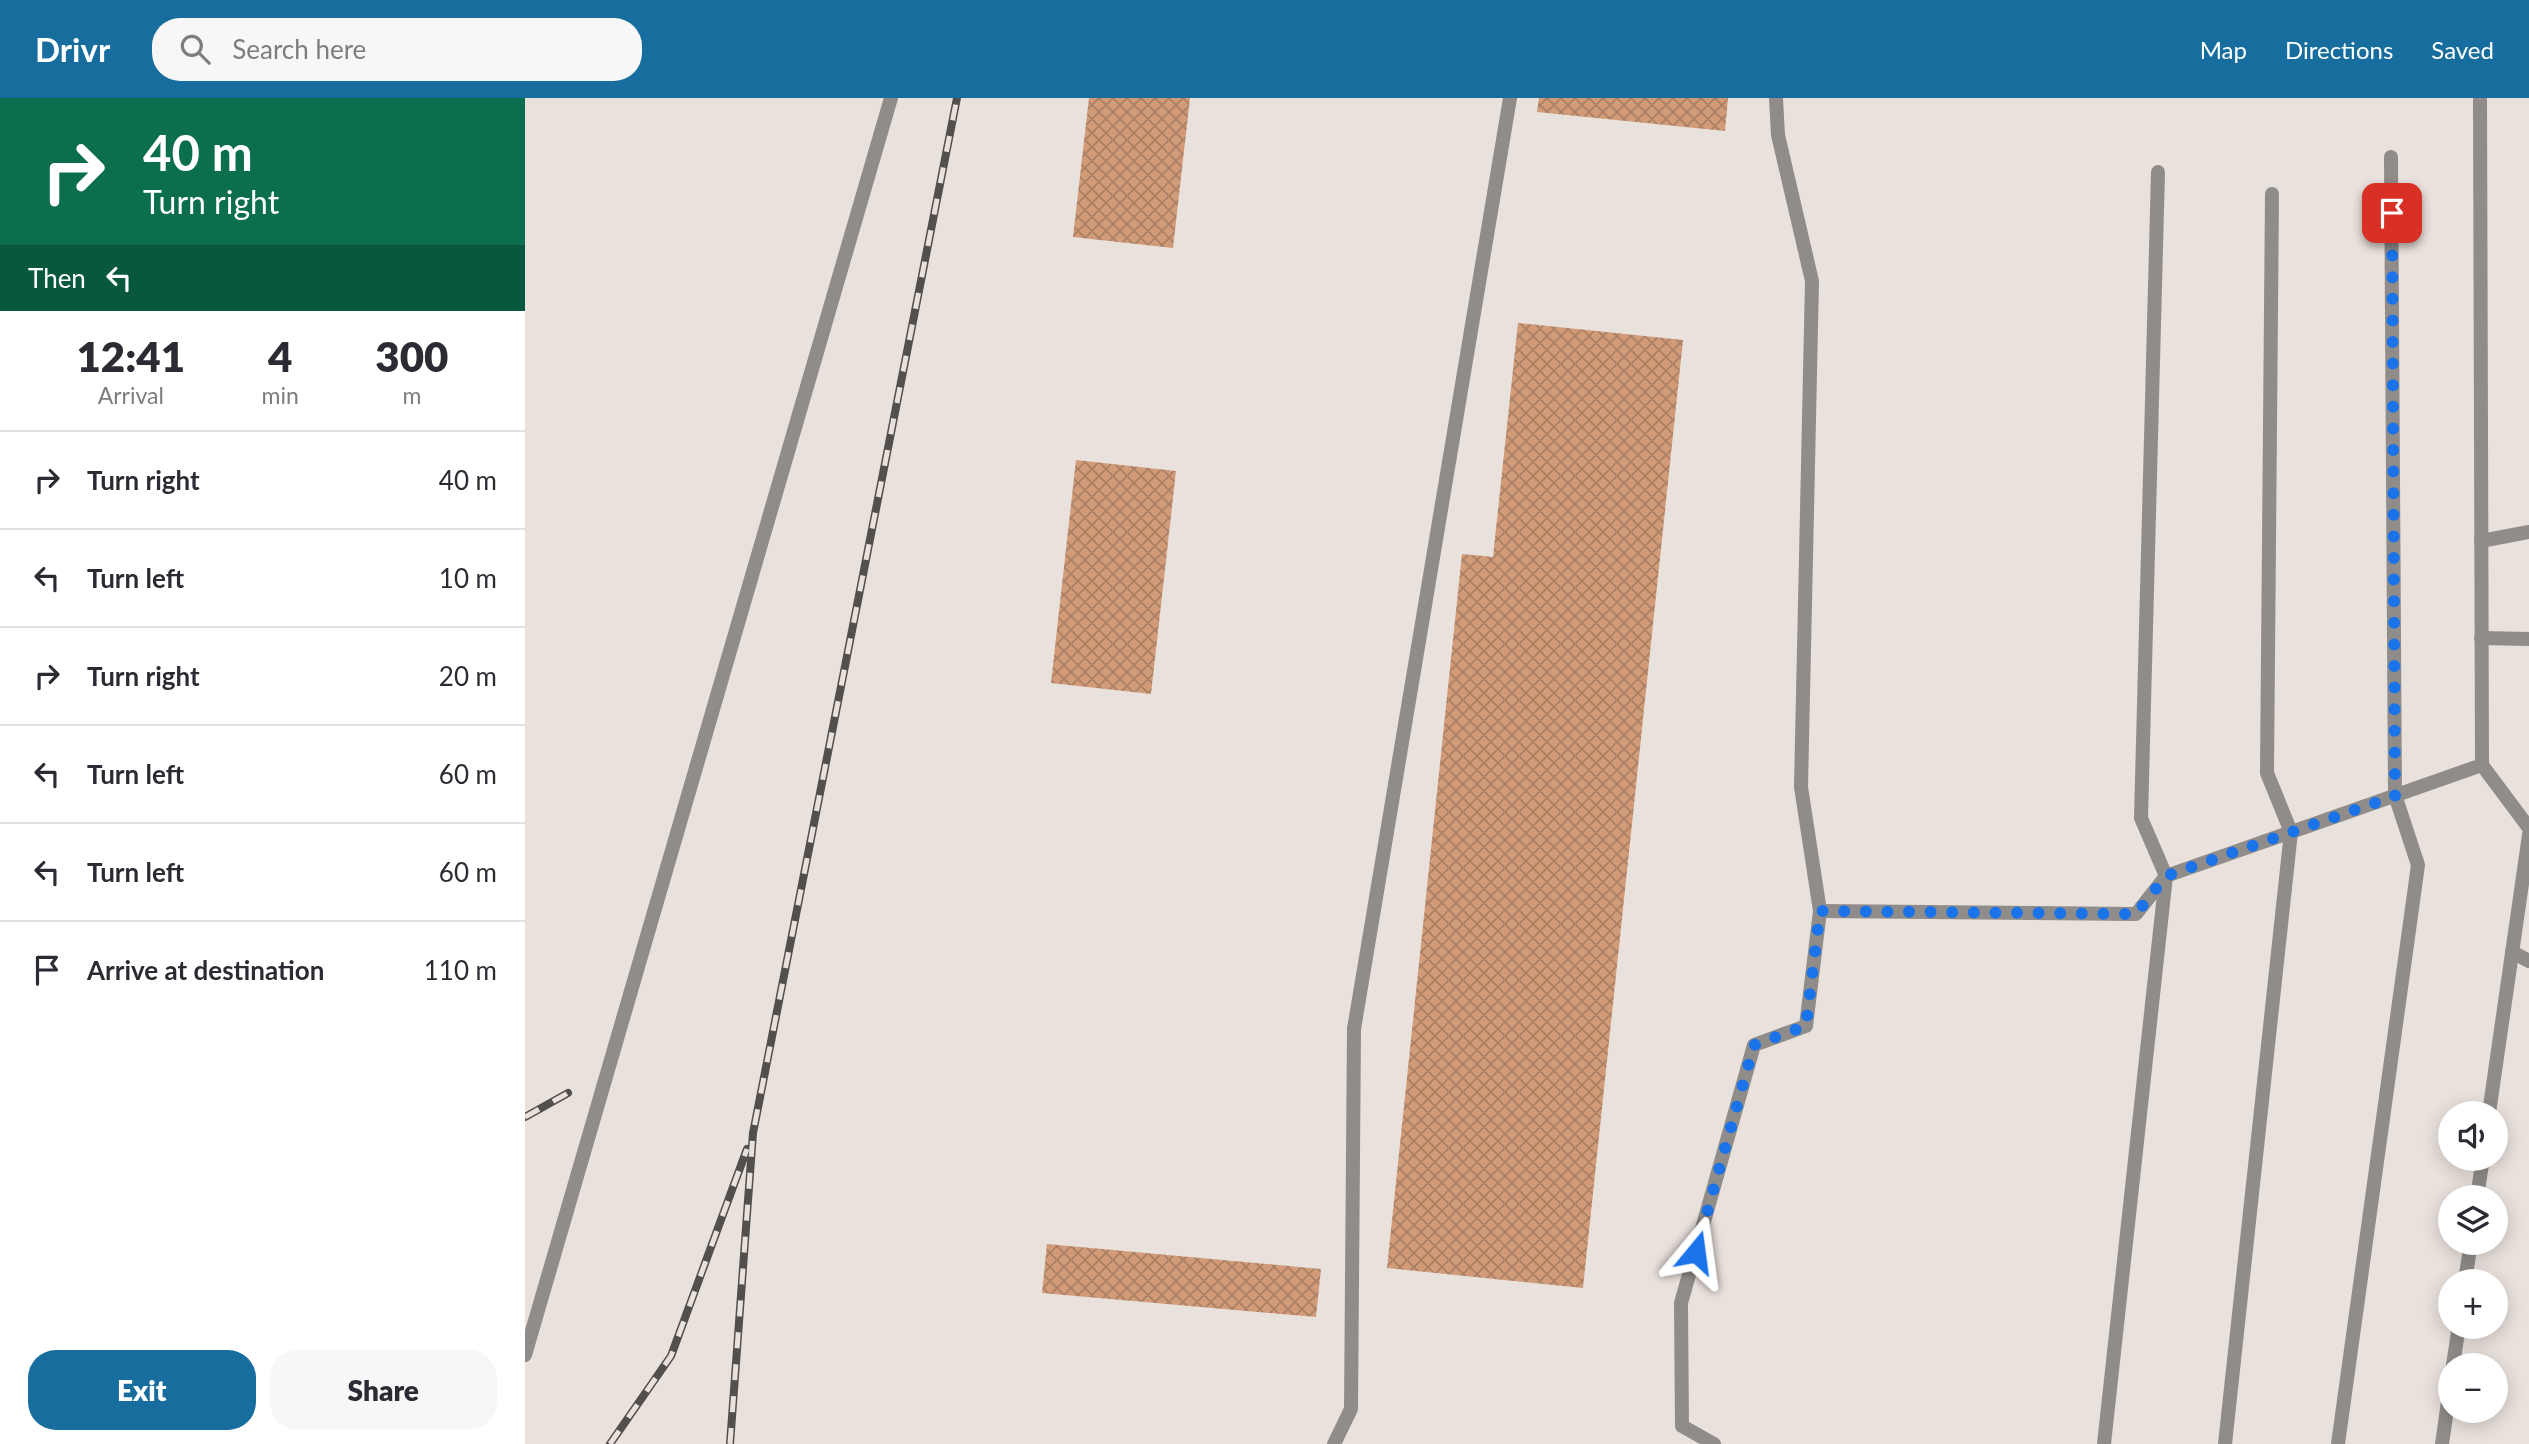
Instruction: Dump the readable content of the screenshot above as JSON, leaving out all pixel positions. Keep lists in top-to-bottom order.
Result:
{
  "page": {
    "header": "Drivr",
    "search": "Search here",
    "nav": ["Map", "Directions", "Saved"],
    "turn": ["40 m", "Turn right"],
    "then": "Then",
    "eta": [
      "12:41",
      "Arrival",
      "4",
      "min",
      "300",
      "m"
    ],
    "list": [
      {
        "name": "Turn right",
        "value": "40 m"
      },
      {
        "name": "Turn left",
        "value": "10 m"
      },
      {
        "name": "Turn right",
        "value": "20 m"
      },
      {
        "name": "Turn left",
        "value": "60 m"
      },
      {
        "name": "Turn left",
        "value": "60 m"
      },
      {
        "name": "Arrive at destination",
        "value": "110 m"
      }
    ],
    "map_buttons": ["+", "−"],
    "buttons": ["Exit", "Share"]
  }
}
